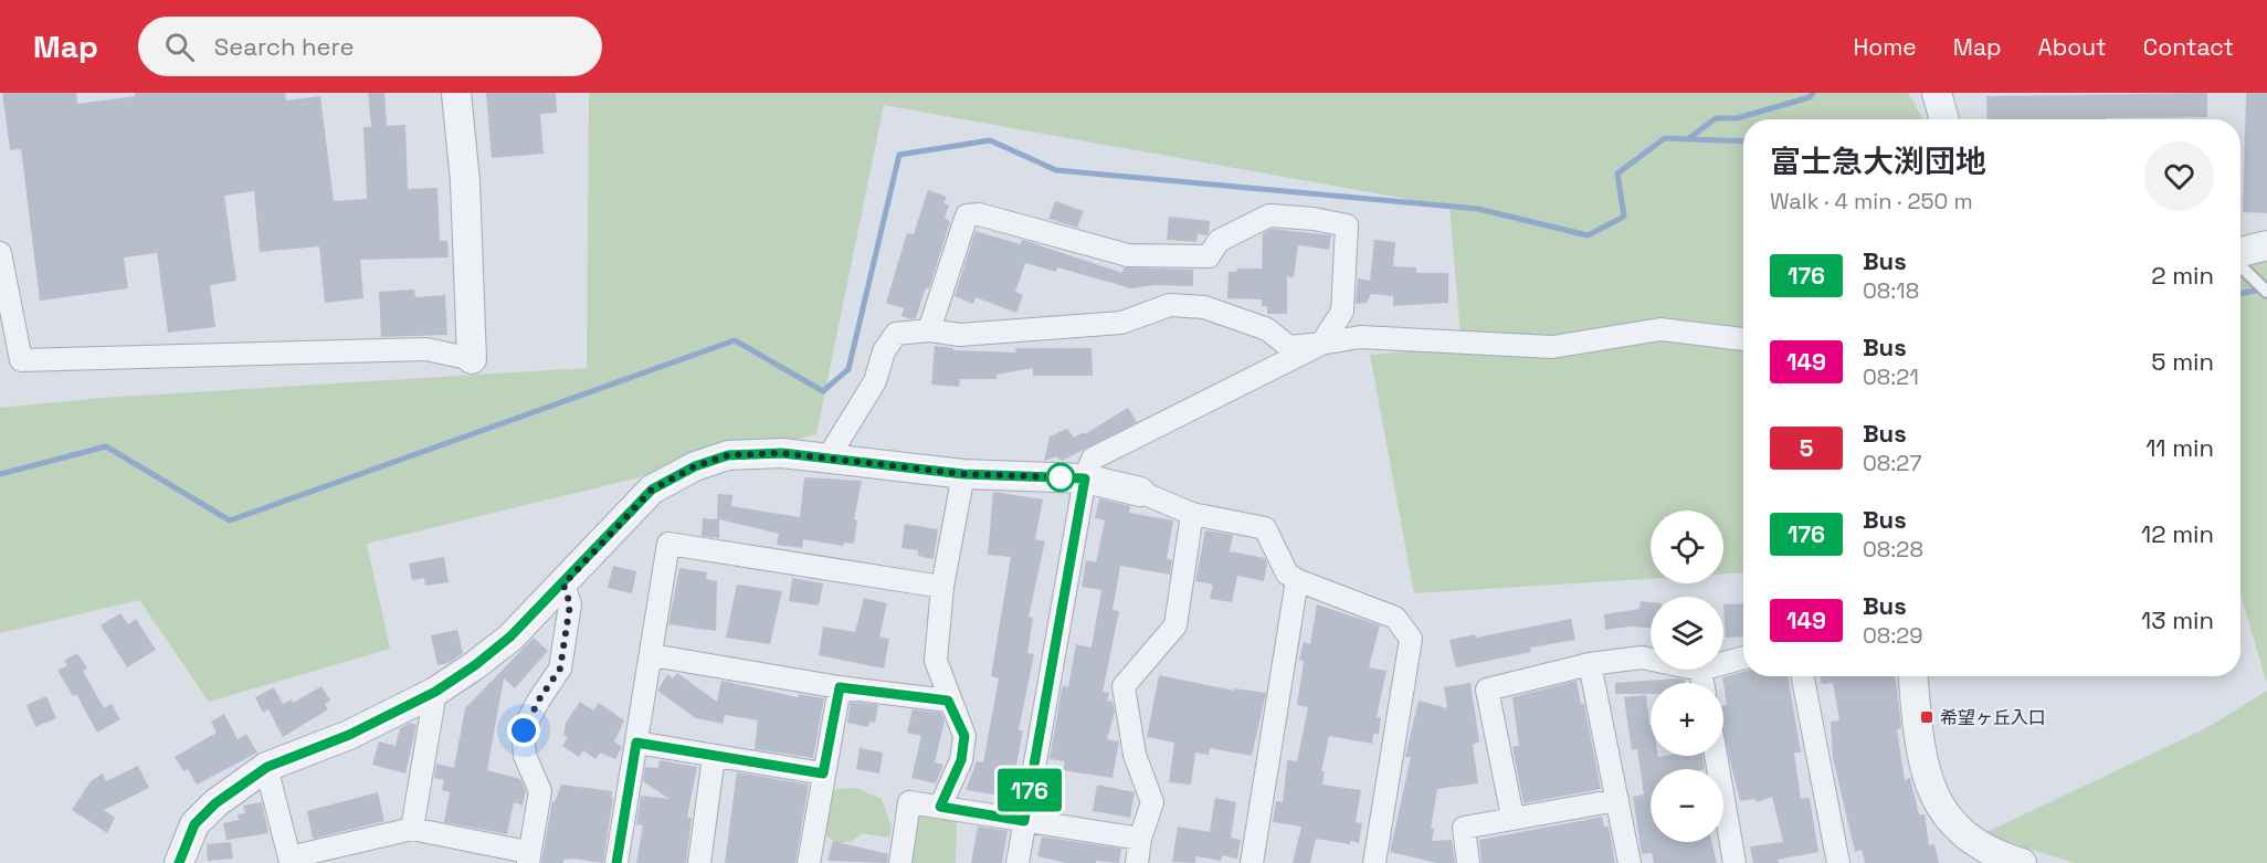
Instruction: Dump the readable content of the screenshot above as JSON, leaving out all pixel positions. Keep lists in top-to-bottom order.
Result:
{
  "places": {
    "transit": ["希望ヶ丘入口"]
  },
  "lines": ["bus line 176"],
  "page": {
    "header": "Map",
    "search": "Search here",
    "nav": [
      "Home",
      "Map",
      "About",
      "Contact"
    ],
    "on_map": "176",
    "heading": ["富士急大渕団地", "Walk · 4 min · 250 m"],
    "list": [
      {
        "mark": "176",
        "name": "Bus",
        "note": "08:18",
        "value": "2 min"
      },
      {
        "mark": "149",
        "name": "Bus",
        "note": "08:21",
        "value": "5 min"
      },
      {
        "mark": "5",
        "name": "Bus",
        "note": "08:27",
        "value": "11 min"
      },
      {
        "mark": "176",
        "name": "Bus",
        "note": "08:28",
        "value": "12 min"
      },
      {
        "mark": "149",
        "name": "Bus",
        "note": "08:29",
        "value": "13 min"
      }
    ],
    "map_buttons": ["+", "−"]
  }
}
